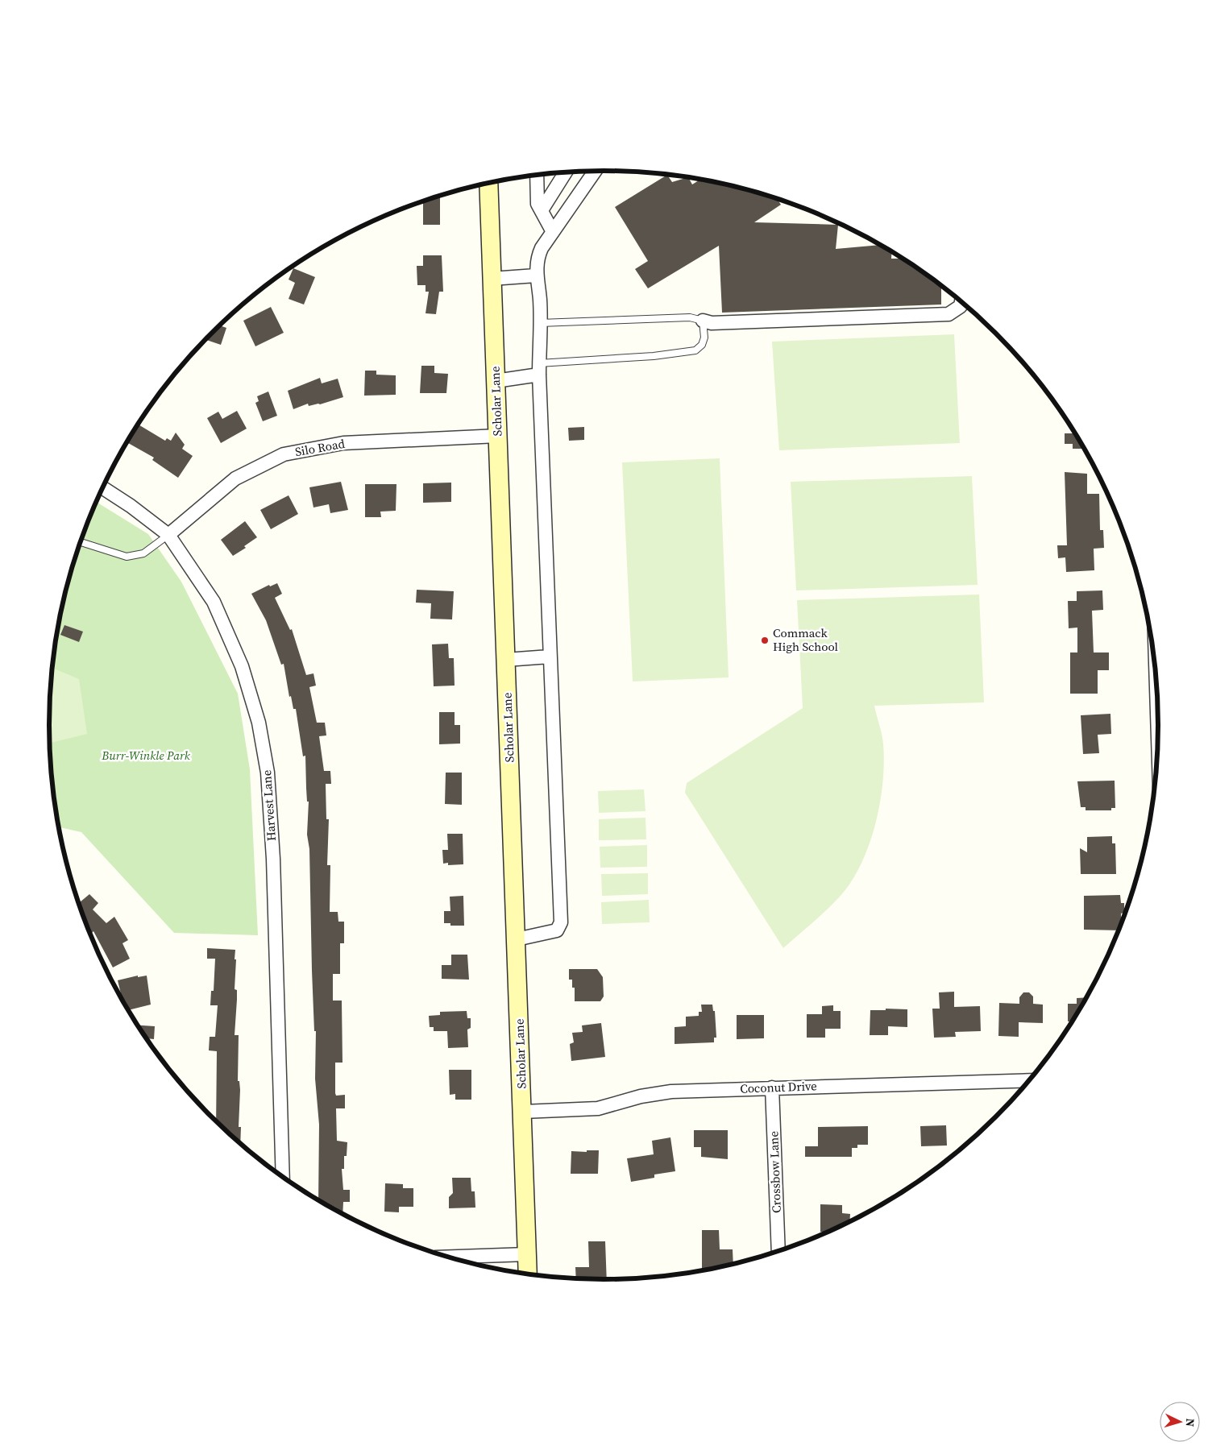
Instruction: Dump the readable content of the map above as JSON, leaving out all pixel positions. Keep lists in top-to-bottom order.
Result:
{
  "streets": {
    "street": [
      "Scholar Lane",
      "Silo Road",
      "Harvest Lane",
      "Coconut Drive",
      "Crossbow Lane"
    ]
  },
  "crossings": [
    ["Scholar Lane", "Silo Road"],
    ["Scholar Lane", "Coconut Drive"],
    ["Silo Road", "Harvest Lane"],
    ["Coconut Drive", "Crossbow Lane"]
  ],
  "parks": ["Burr-Winkle Park"],
  "places": ["Commack High School"],
  "north": "right"
}
